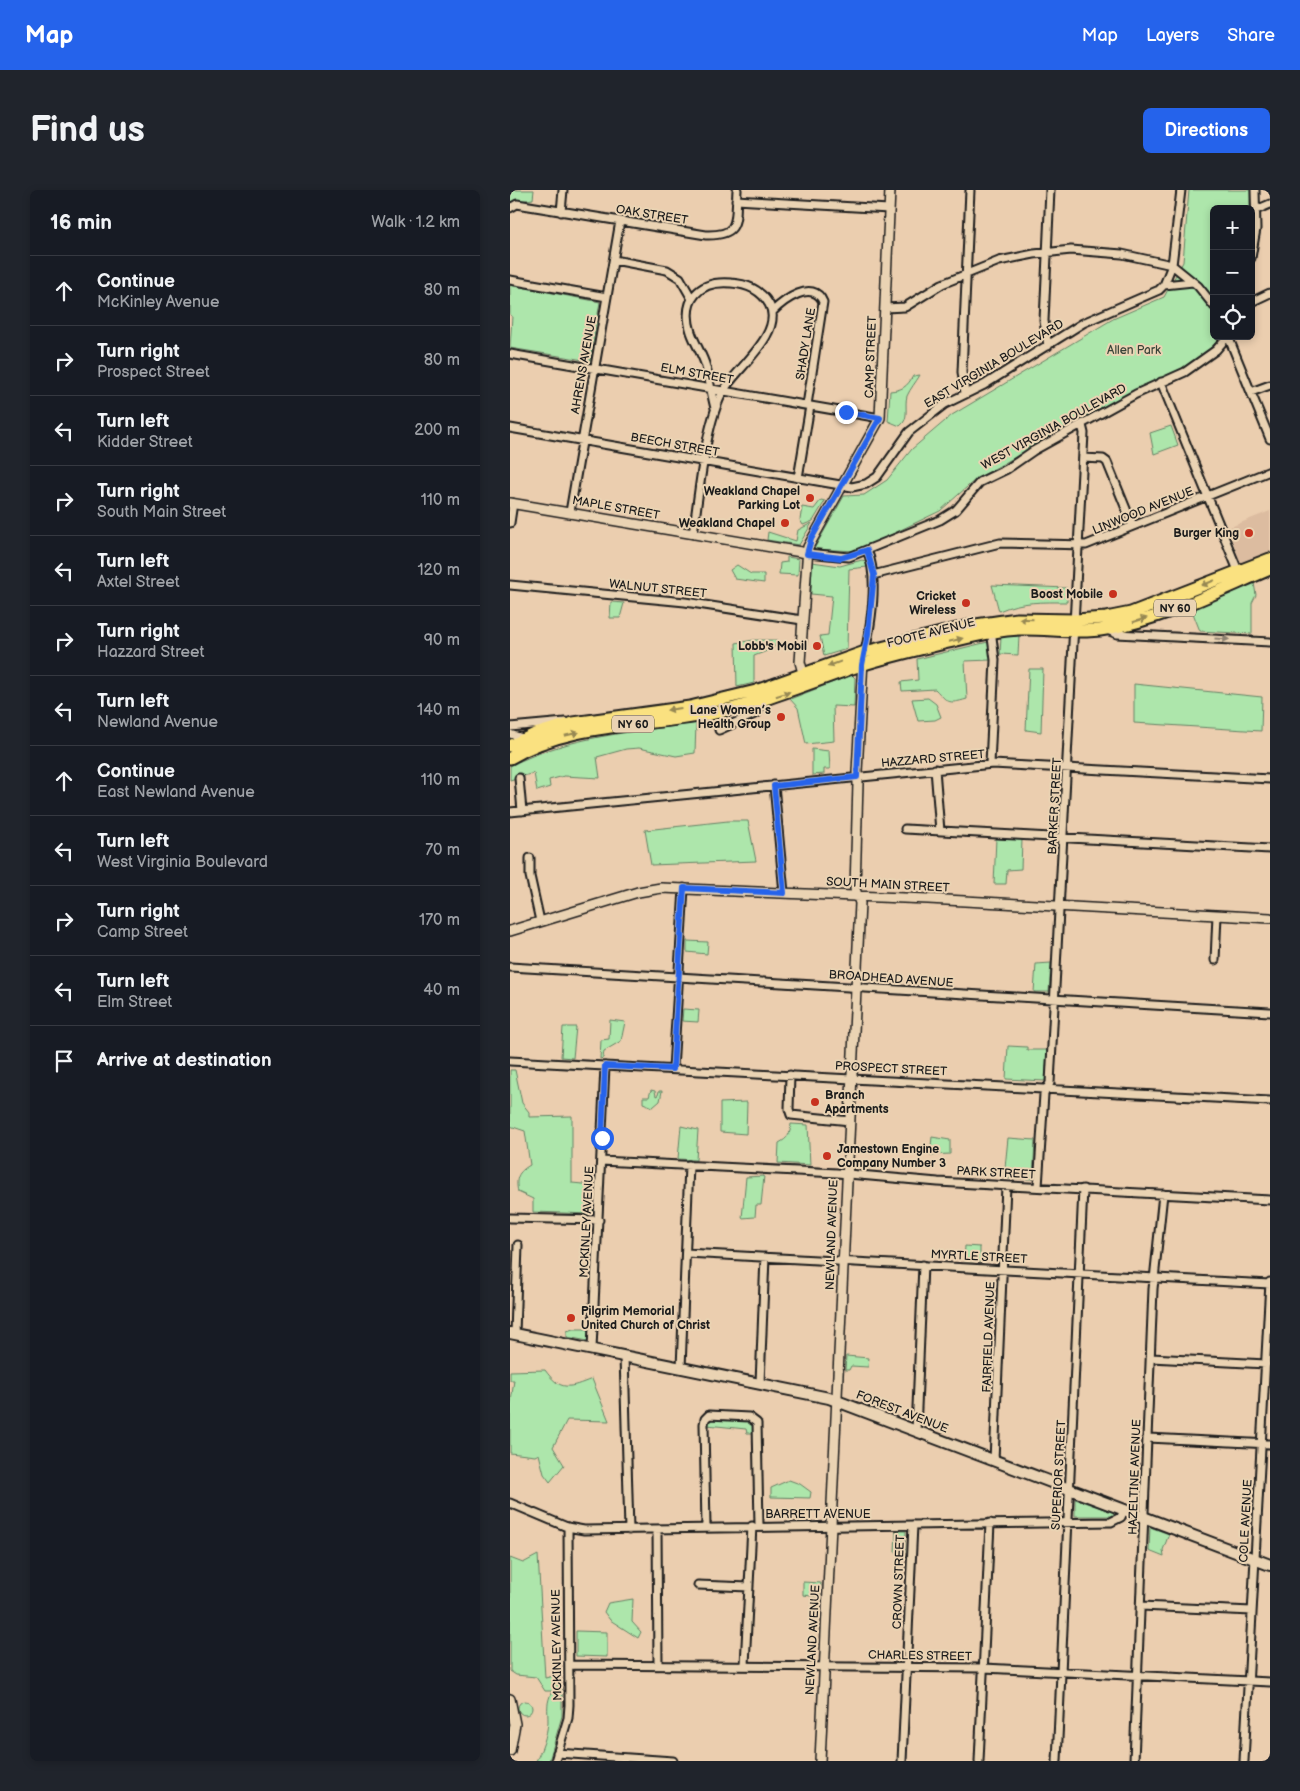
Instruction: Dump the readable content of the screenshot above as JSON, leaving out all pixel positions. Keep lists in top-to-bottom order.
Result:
{
  "streets": {
    "highway": ["NY 60", "FOOTE AVENUE"],
    "main road": ["FOREST AVENUE"],
    "street": [
      "OAK STREET",
      "SHADY LANE",
      "CAMP STREET",
      "EAST VIRGINIA BOULEVARD",
      "AHRENS AVENUE",
      "ELM STREET",
      "WEST VIRGINIA BOULEVARD",
      "BEECH STREET",
      "MAPLE STREET",
      "LINWOOD AVENUE",
      "WALNUT STREET",
      "HAZZARD STREET",
      "BARKER STREET",
      "SOUTH MAIN STREET",
      "BROADHEAD AVENUE",
      "PROSPECT STREET",
      "PARK STREET",
      "MCKINLEY AVENUE",
      "NEWLAND AVENUE",
      "MYRTLE STREET",
      "FAIRFIELD AVENUE",
      "SUPERIOR STREET",
      "HAZELTINE AVENUE",
      "BARRETT AVENUE",
      "COLE AVENUE",
      "CROWN STREET",
      "CHARLES STREET"
    ]
  },
  "crossings": [
    ["OAK STREET", "AHRENS AVENUE"],
    ["SHADY LANE", "ELM STREET"],
    ["SHADY LANE", "BEECH STREET"],
    ["CAMP STREET", "EAST VIRGINIA BOULEVARD"],
    ["CAMP STREET", "ELM STREET"],
    ["CAMP STREET", "WEST VIRGINIA BOULEVARD"],
    ["CAMP STREET", "BEECH STREET"],
    ["CAMP STREET", "MAPLE STREET"],
    ["CAMP STREET", "WALNUT STREET"],
    ["CAMP STREET", "FOOTE AVENUE"],
    ["EAST VIRGINIA BOULEVARD", "BEECH STREET"],
    ["AHRENS AVENUE", "ELM STREET"],
    ["AHRENS AVENUE", "BEECH STREET"],
    ["AHRENS AVENUE", "MAPLE STREET"],
    ["WEST VIRGINIA BOULEVARD", "MAPLE STREET"],
    ["WEST VIRGINIA BOULEVARD", "BARKER STREET"],
    ["LINWOOD AVENUE", "BARKER STREET"],
    ["FOOTE AVENUE", "BARKER STREET"],
    ["FOOTE AVENUE", "NEWLAND AVENUE"],
    ["HAZZARD STREET", "BARKER STREET"],
    ["HAZZARD STREET", "NEWLAND AVENUE"],
    ["BARKER STREET", "SOUTH MAIN STREET"],
    ["BARKER STREET", "BROADHEAD AVENUE"],
    ["BARKER STREET", "PROSPECT STREET"],
    ["BARKER STREET", "PARK STREET"],
    ["SOUTH MAIN STREET", "NEWLAND AVENUE"],
    ["BROADHEAD AVENUE", "NEWLAND AVENUE"],
    ["PROSPECT STREET", "MCKINLEY AVENUE"],
    ["PROSPECT STREET", "NEWLAND AVENUE"],
    ["PARK STREET", "MCKINLEY AVENUE"],
    ["PARK STREET", "NEWLAND AVENUE"],
    ["PARK STREET", "FAIRFIELD AVENUE"],
    ["PARK STREET", "SUPERIOR STREET"],
    ["PARK STREET", "HAZELTINE AVENUE"],
    ["MCKINLEY AVENUE", "FOREST AVENUE"],
    ["MCKINLEY AVENUE", "BARRETT AVENUE"],
    ["MCKINLEY AVENUE", "CHARLES STREET"],
    ["NEWLAND AVENUE", "MYRTLE STREET"],
    ["NEWLAND AVENUE", "FOREST AVENUE"],
    ["NEWLAND AVENUE", "BARRETT AVENUE"],
    ["NEWLAND AVENUE", "CHARLES STREET"],
    ["MYRTLE STREET", "FAIRFIELD AVENUE"],
    ["MYRTLE STREET", "SUPERIOR STREET"],
    ["MYRTLE STREET", "HAZELTINE AVENUE"],
    ["MYRTLE STREET", "COLE AVENUE"],
    ["FAIRFIELD AVENUE", "FOREST AVENUE"],
    ["FOREST AVENUE", "SUPERIOR STREET"],
    ["FOREST AVENUE", "HAZELTINE AVENUE"],
    ["FOREST AVENUE", "BARRETT AVENUE"],
    ["FOREST AVENUE", "COLE AVENUE"],
    ["SUPERIOR STREET", "BARRETT AVENUE"],
    ["SUPERIOR STREET", "CHARLES STREET"],
    ["HAZELTINE AVENUE", "CHARLES STREET"],
    ["BARRETT AVENUE", "CROWN STREET"],
    ["COLE AVENUE", "CHARLES STREET"],
    ["CROWN STREET", "CHARLES STREET"]
  ],
  "parks": ["Allen Park"],
  "places": [
    "Weakland Chapel Parking Lot",
    "Weakland Chapel",
    "Burger King",
    "Boost Mobile",
    "Cricket Wireless",
    "Lobb's Mobil",
    "Lane Women’s Health Group",
    "Branch Apartments",
    "Jamestown Engine Company Number 3",
    "Pilgrim Memorial United Church of Christ"
  ],
  "page": {
    "header": "Map",
    "nav": ["Map", "Layers", "Share"],
    "buttons": "Directions",
    "title": "Find us",
    "heading": ["16 min", "Walk · 1.2 km"],
    "map_buttons": ["+", "−"],
    "list": [
      ["Continue", "McKinley Avenue", "80 m"],
      ["Turn right", "Prospect Street", "80 m"],
      ["Turn left", "Kidder Street", "200 m"],
      ["Turn right", "South Main Street", "110 m"],
      ["Turn left", "Axtel Street", "120 m"],
      ["Turn right", "Hazzard Street", "90 m"],
      ["Turn left", "Newland Avenue", "140 m"],
      ["Continue", "East Newland Avenue", "110 m"],
      ["Turn left", "West Virginia Boulevard", "70 m"],
      ["Turn right", "Camp Street", "170 m"],
      ["Turn left", "Elm Street", "40 m"],
      "Arrive at destination"
    ]
  }
}
